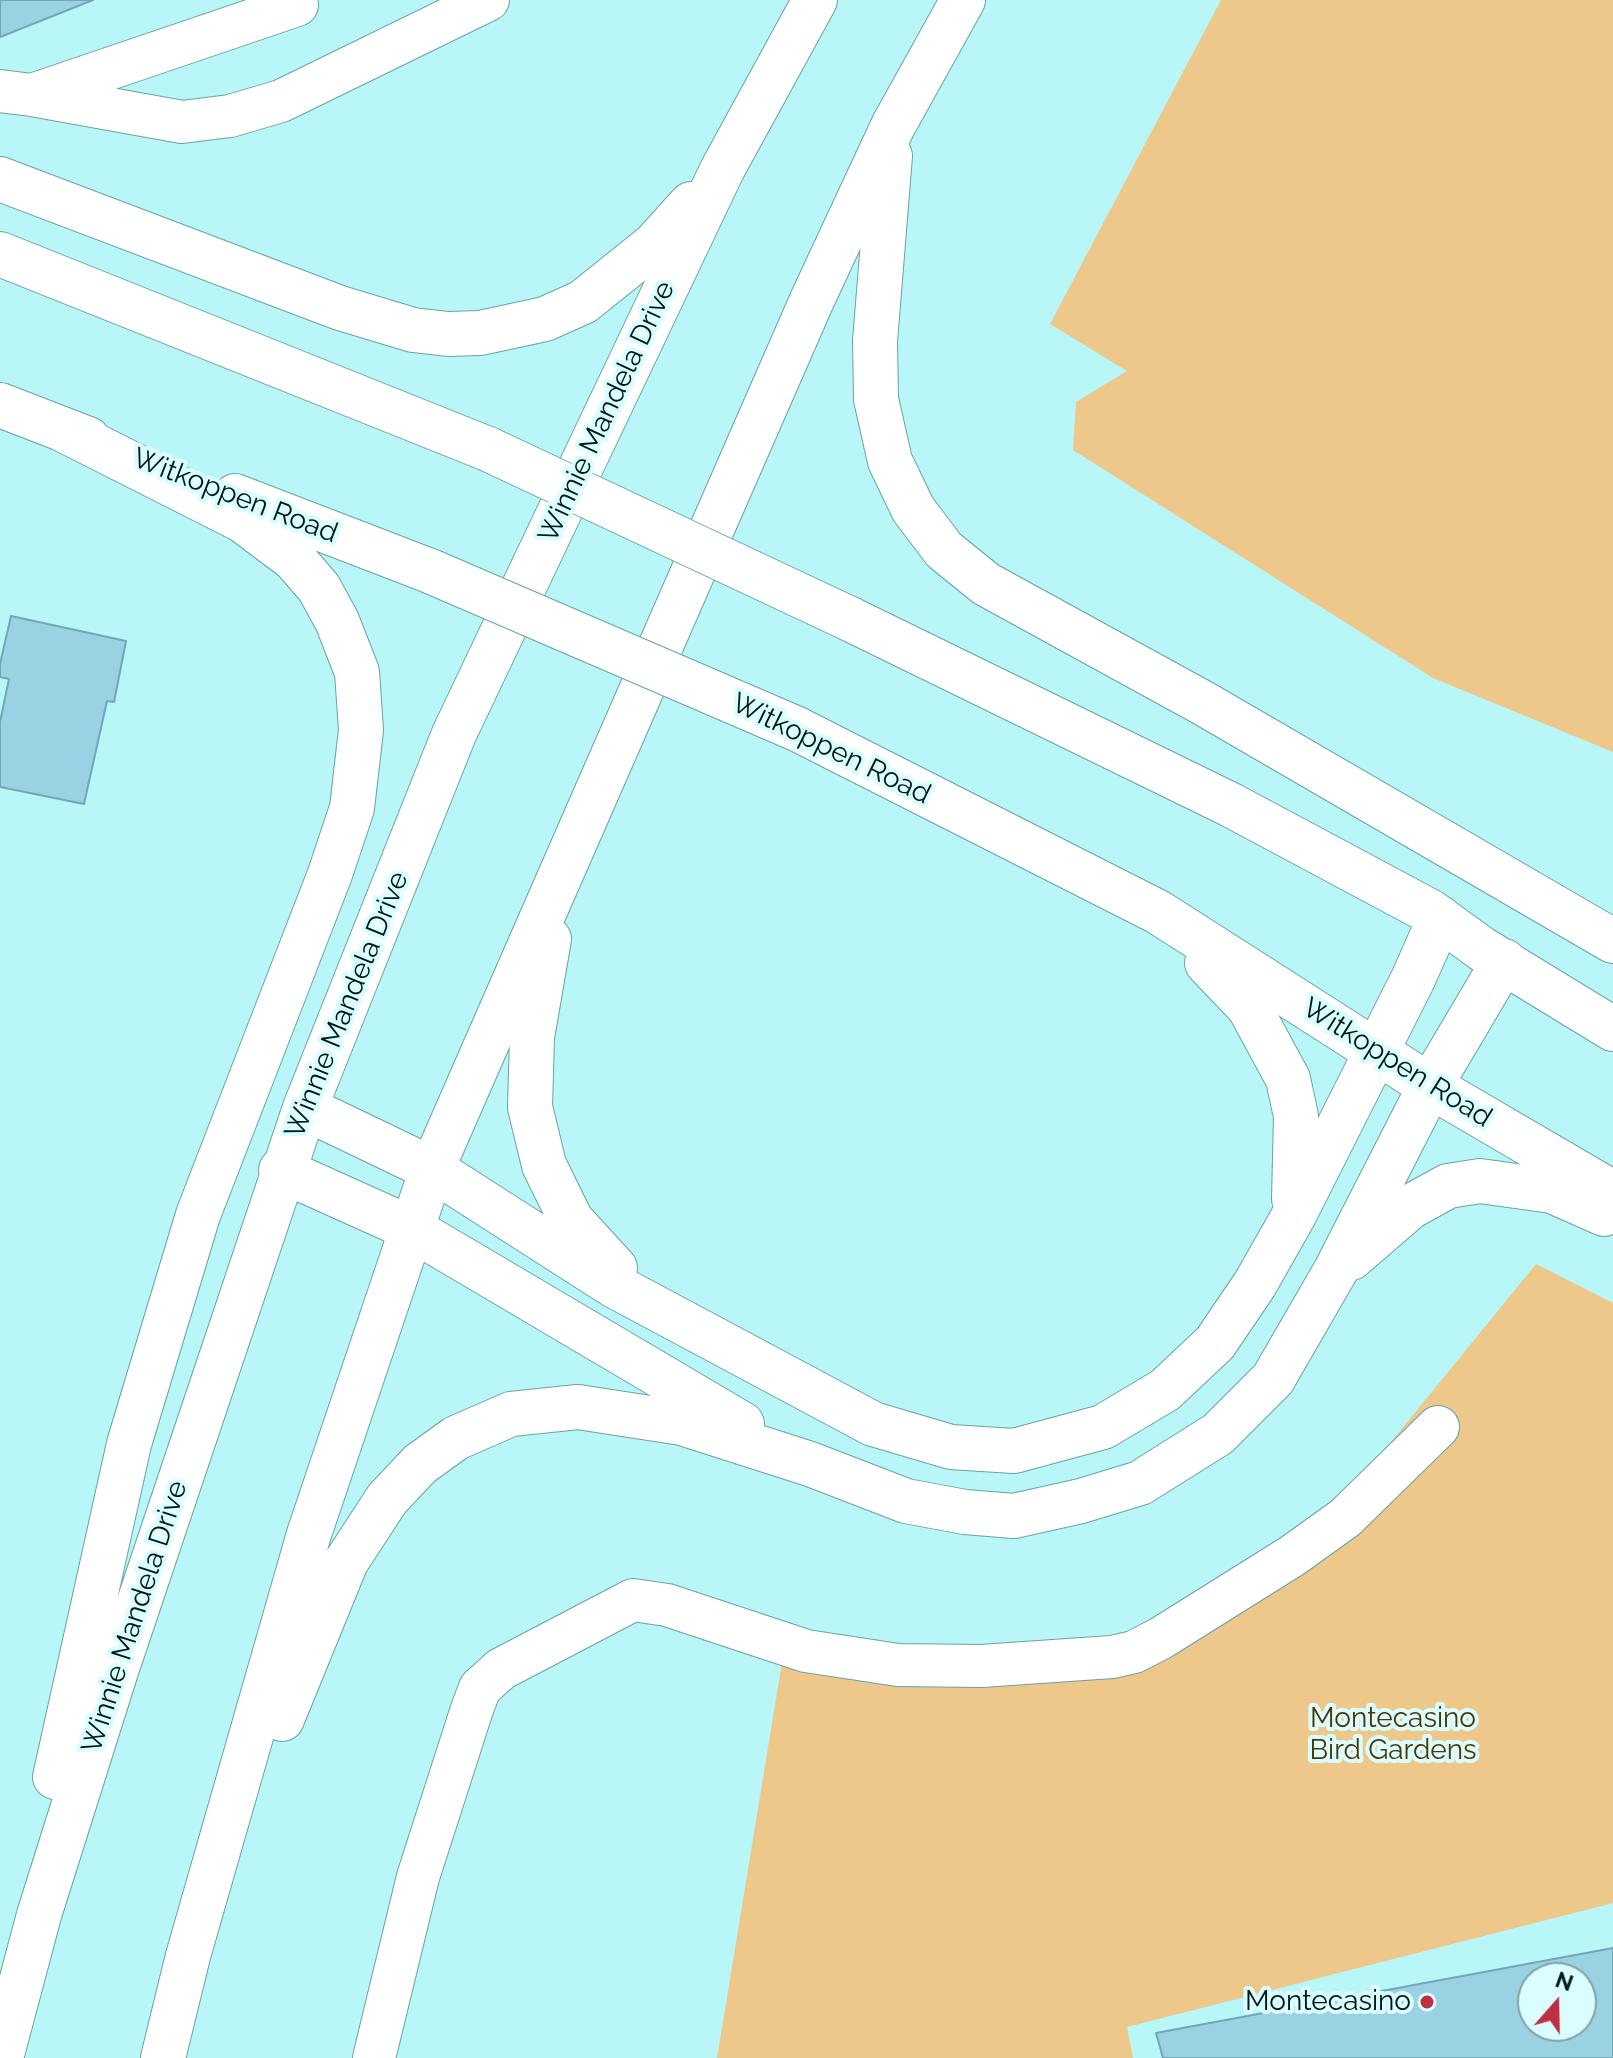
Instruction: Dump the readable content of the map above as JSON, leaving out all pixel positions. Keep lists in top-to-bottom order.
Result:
{
  "streets": {
    "main road": ["Winnie Mandela Drive", "Witkoppen Road"]
  },
  "parks": ["Montecasino Bird Gardens"],
  "places": ["Montecasino"],
  "north": "top"
}
